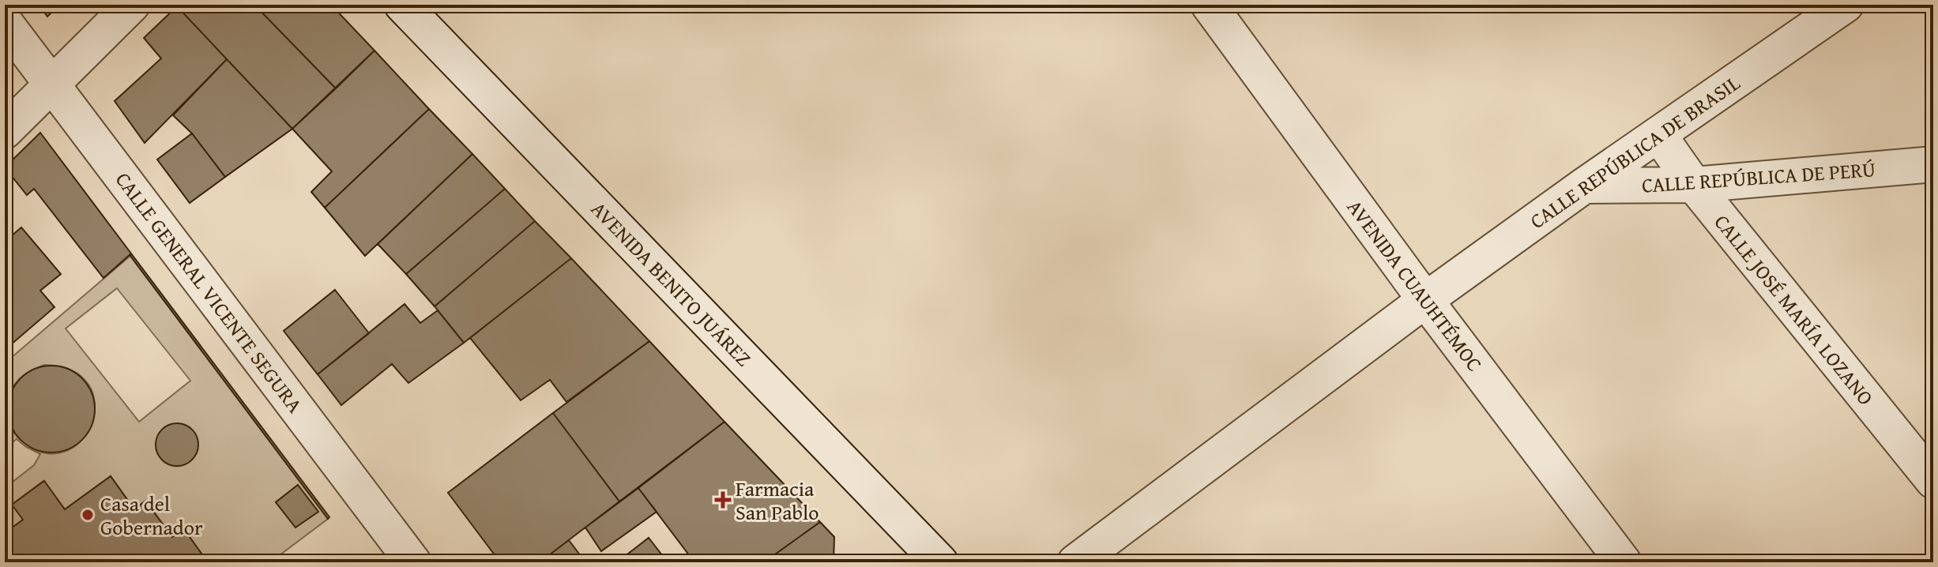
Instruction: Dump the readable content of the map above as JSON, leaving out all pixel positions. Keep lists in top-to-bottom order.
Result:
{
  "streets": {
    "street": [
      "CALLE REPÚBLICA DE BRASIL",
      "CALLE REPÚBLICA DE PERÚ",
      "AVENIDA BENITO JUÁREZ",
      "AVENIDA CUAUHTÉMOC",
      "CALLE GENERAL VICENTE SEGURA",
      "CALLE JOSÉ MARÍA LOZANO"
    ]
  },
  "crossings": [
    ["CALLE REPÚBLICA DE BRASIL", "CALLE REPÚBLICA DE PERÚ"],
    ["CALLE REPÚBLICA DE BRASIL", "AVENIDA CUAUHTÉMOC"],
    ["CALLE REPÚBLICA DE BRASIL", "CALLE JOSÉ MARÍA LOZANO"],
    ["CALLE REPÚBLICA DE PERÚ", "CALLE JOSÉ MARÍA LOZANO"]
  ],
  "places": {
    "health": ["Farmacia San Pablo"],
    "other": ["Casa del Gobernador"]
  }
}
